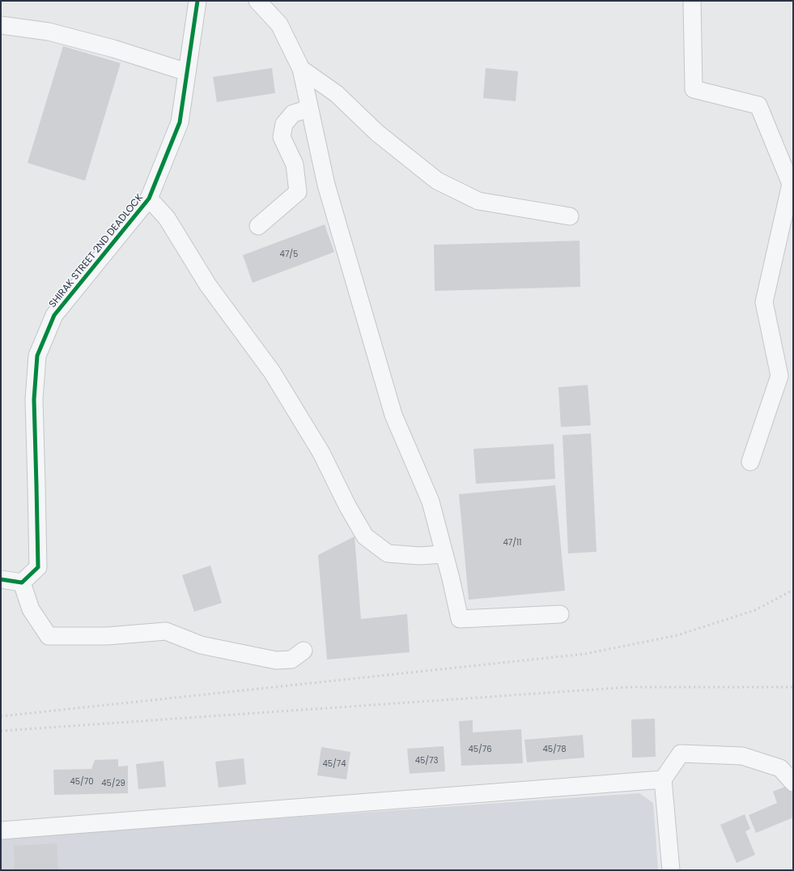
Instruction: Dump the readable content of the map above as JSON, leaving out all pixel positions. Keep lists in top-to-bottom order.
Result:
{
  "streets": {
    "street": ["SHIRAK STREET 2ND DEADLOCK"]
  },
  "house_numbers": [
    "47/5",
    "47/11",
    "45/76",
    "45/78",
    "45/73",
    "45/74",
    "45/70",
    "45/29"
  ]
}
